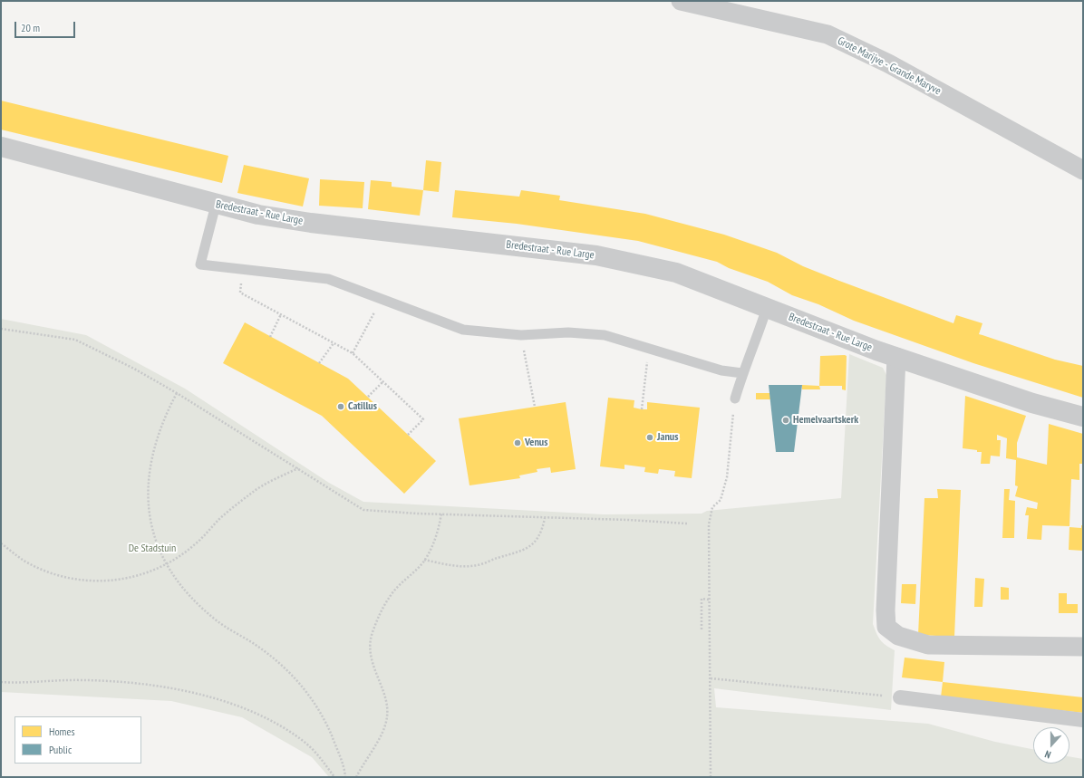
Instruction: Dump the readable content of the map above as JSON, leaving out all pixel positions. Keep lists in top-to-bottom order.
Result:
{
  "streets": {
    "street": ["Grote Marijve - Grande Maryve", "Bredestraat - Rue Large"]
  },
  "parks": ["De Stadstuin"],
  "places": [
    "Catillus",
    "Hemelvaartskerk",
    "Janus",
    "Venus"
  ],
  "legend": ["Homes", "Public"],
  "scale_bar": "20 m",
  "north": "bottom"
}
